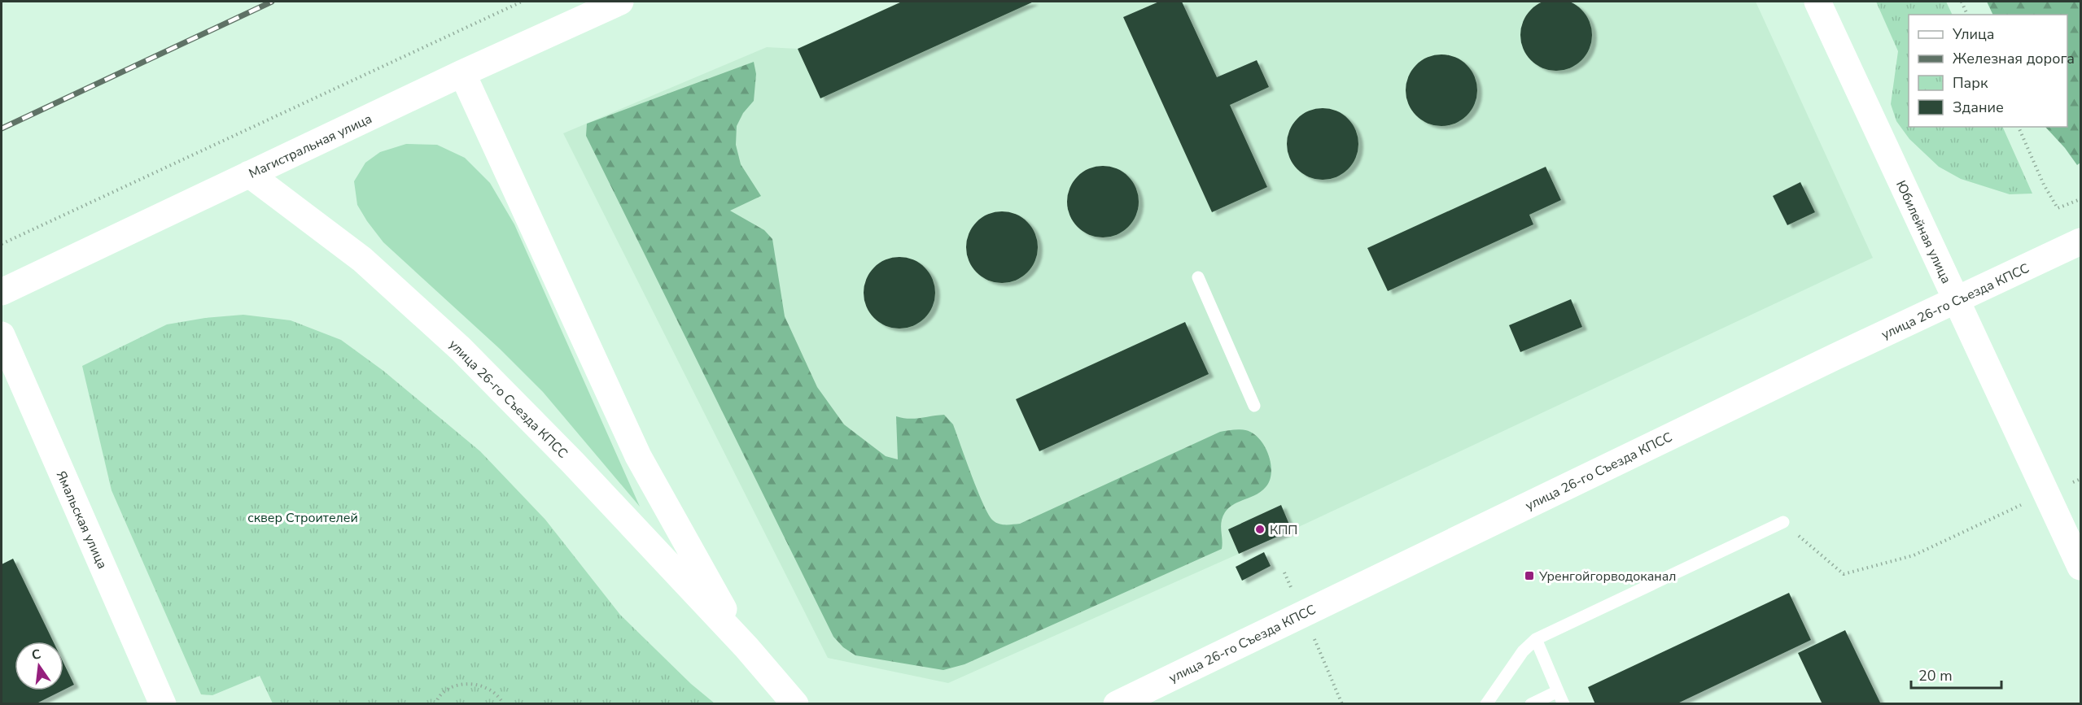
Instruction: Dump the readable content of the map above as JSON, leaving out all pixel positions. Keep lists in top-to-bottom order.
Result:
{
  "streets": {
    "main road": [
      "Магистральная улица",
      "Юбилейная улица",
      "улица 26-го Съезда КПСС",
      "Ямальская улица"
    ]
  },
  "crossings": [
    ["Магистральная улица", "улица 26-го Съезда КПСС"],
    ["Юбилейная улица", "улица 26-го Съезда КПСС"]
  ],
  "parks": ["cквер Cтроителей"],
  "places": {
    "other": ["КПП"],
    "transit": ["Уренгойгорводоканал"]
  },
  "legend": [
    "Улица",
    "Железная дорога",
    "Парк",
    "Здание"
  ],
  "scale_bar": "20 m",
  "north": "top"
}
